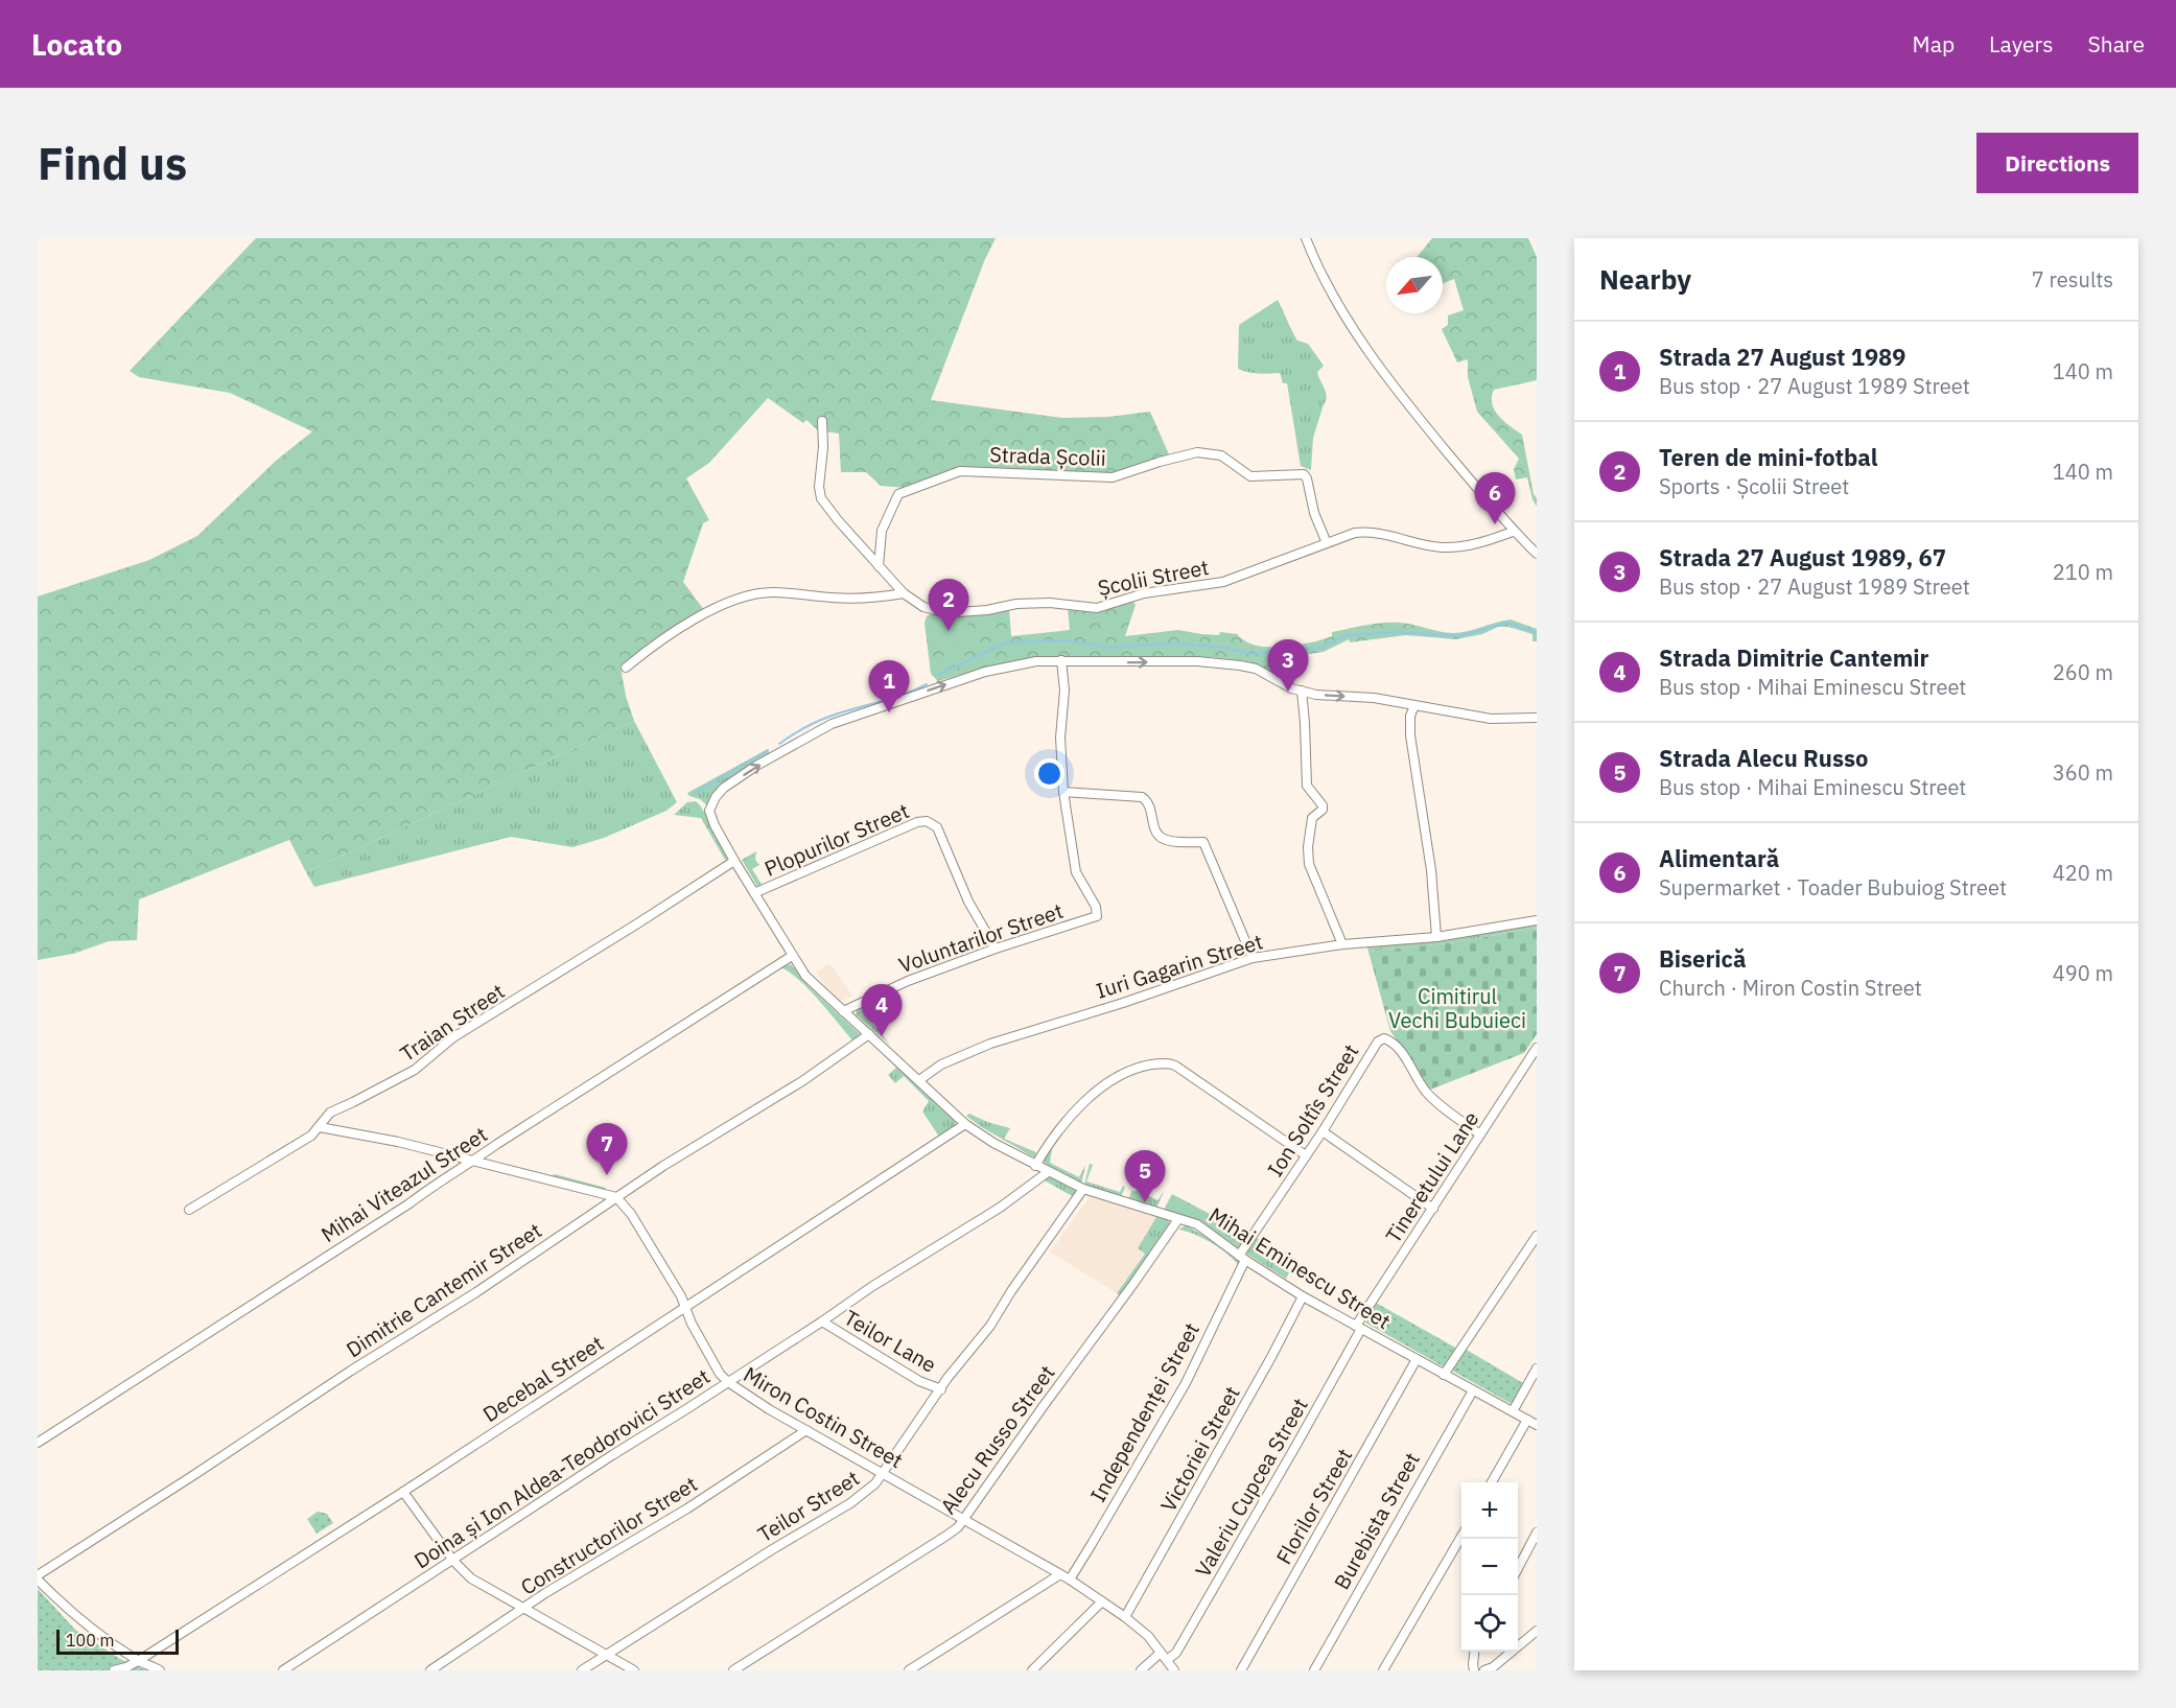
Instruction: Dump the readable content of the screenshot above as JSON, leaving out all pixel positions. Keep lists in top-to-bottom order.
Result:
{
  "streets": {
    "street": [
      "Strada Școlii",
      "Școlii Street",
      "Plopurilor Street",
      "Voluntarilor Street",
      "Iuri Gagarin Street",
      "Traian Street",
      "Ion Soltîs Street",
      "Tineretului Lane",
      "Mihai Viteazul Street",
      "Mihai Eminescu Street",
      "Dimitrie Cantemir Street",
      "Teilor Lane",
      "Decebal Street",
      "Independenței Street",
      "Miron Costin Street",
      "Alecu Russo Street",
      "Victoriei Street",
      "Doina și Ion Aldea-Teodorovici Street",
      "Valeriu Cupcea Street",
      "Teilor Street",
      "Florilor Street",
      "Burebista Street",
      "Constructorilor Street"
    ]
  },
  "crossings": [
    ["Strada Școlii", "Școlii Street"],
    ["Plopurilor Street", "Voluntarilor Street"],
    ["Plopurilor Street", "Mihai Eminescu Street"],
    ["Voluntarilor Street", "Mihai Eminescu Street"],
    ["Iuri Gagarin Street", "Mihai Eminescu Street"],
    ["Traian Street", "Mihai Eminescu Street"],
    ["Ion Soltîs Street", "Tineretului Lane"],
    ["Ion Soltîs Street", "Mihai Eminescu Street"],
    ["Ion Soltîs Street", "Independenței Street"],
    ["Tineretului Lane", "Mihai Eminescu Street"],
    ["Tineretului Lane", "Valeriu Cupcea Street"],
    ["Mihai Viteazul Street", "Mihai Eminescu Street"],
    ["Mihai Eminescu Street", "Dimitrie Cantemir Street"],
    ["Mihai Eminescu Street", "Decebal Street"],
    ["Mihai Eminescu Street", "Independenței Street"],
    ["Mihai Eminescu Street", "Alecu Russo Street"],
    ["Mihai Eminescu Street", "Victoriei Street"],
    ["Mihai Eminescu Street", "Doina și Ion Aldea-Teodorovici Street"],
    ["Mihai Eminescu Street", "Valeriu Cupcea Street"],
    ["Mihai Eminescu Street", "Teilor Street"],
    ["Mihai Eminescu Street", "Florilor Street"],
    ["Mihai Eminescu Street", "Burebista Street"],
    ["Dimitrie Cantemir Street", "Miron Costin Street"],
    ["Teilor Lane", "Doina și Ion Aldea-Teodorovici Street"],
    ["Teilor Lane", "Teilor Street"],
    ["Decebal Street", "Miron Costin Street"],
    ["Independenței Street", "Miron Costin Street"],
    ["Miron Costin Street", "Alecu Russo Street"],
    ["Miron Costin Street", "Victoriei Street"],
    ["Miron Costin Street", "Doina și Ion Aldea-Teodorovici Street"],
    ["Miron Costin Street", "Valeriu Cupcea Street"],
    ["Miron Costin Street", "Teilor Street"],
    ["Miron Costin Street", "Constructorilor Street"]
  ],
  "parks": ["Cimitirul Vechi Bubuieci"],
  "scale_bar": "100 m",
  "north": "bottom left",
  "page": {
    "header": "Locato",
    "nav": ["Map", "Layers", "Share"],
    "buttons": "Directions",
    "title": "Find us",
    "heading": ["Nearby", "7 results"],
    "list": [
      {
        "mark": "1",
        "name": "Strada 27 August 1989",
        "note": "Bus stop · 27 August 1989 Street",
        "value": "140 m"
      },
      {
        "mark": "2",
        "name": "Teren de mini-fotbal",
        "note": "Sports · Școlii Street",
        "value": "140 m"
      },
      {
        "mark": "3",
        "name": "Strada 27 August 1989, 67",
        "note": "Bus stop · 27 August 1989 Street",
        "value": "210 m"
      },
      {
        "mark": "4",
        "name": "Strada Dimitrie Cantemir",
        "note": "Bus stop · Mihai Eminescu Street",
        "value": "260 m"
      },
      {
        "mark": "5",
        "name": "Strada Alecu Russo",
        "note": "Bus stop · Mihai Eminescu Street",
        "value": "360 m"
      },
      {
        "mark": "6",
        "name": "Alimentară",
        "note": "Supermarket · Toader Bubuiog Street",
        "value": "420 m"
      },
      {
        "mark": "7",
        "name": "Biserică",
        "note": "Church · Miron Costin Street",
        "value": "490 m"
      }
    ],
    "pins": [
      "6",
      "2",
      "3",
      "1",
      "4",
      "7",
      "5"
    ],
    "map_buttons": ["+", "−"],
    "scale": "100 m"
  }
}
